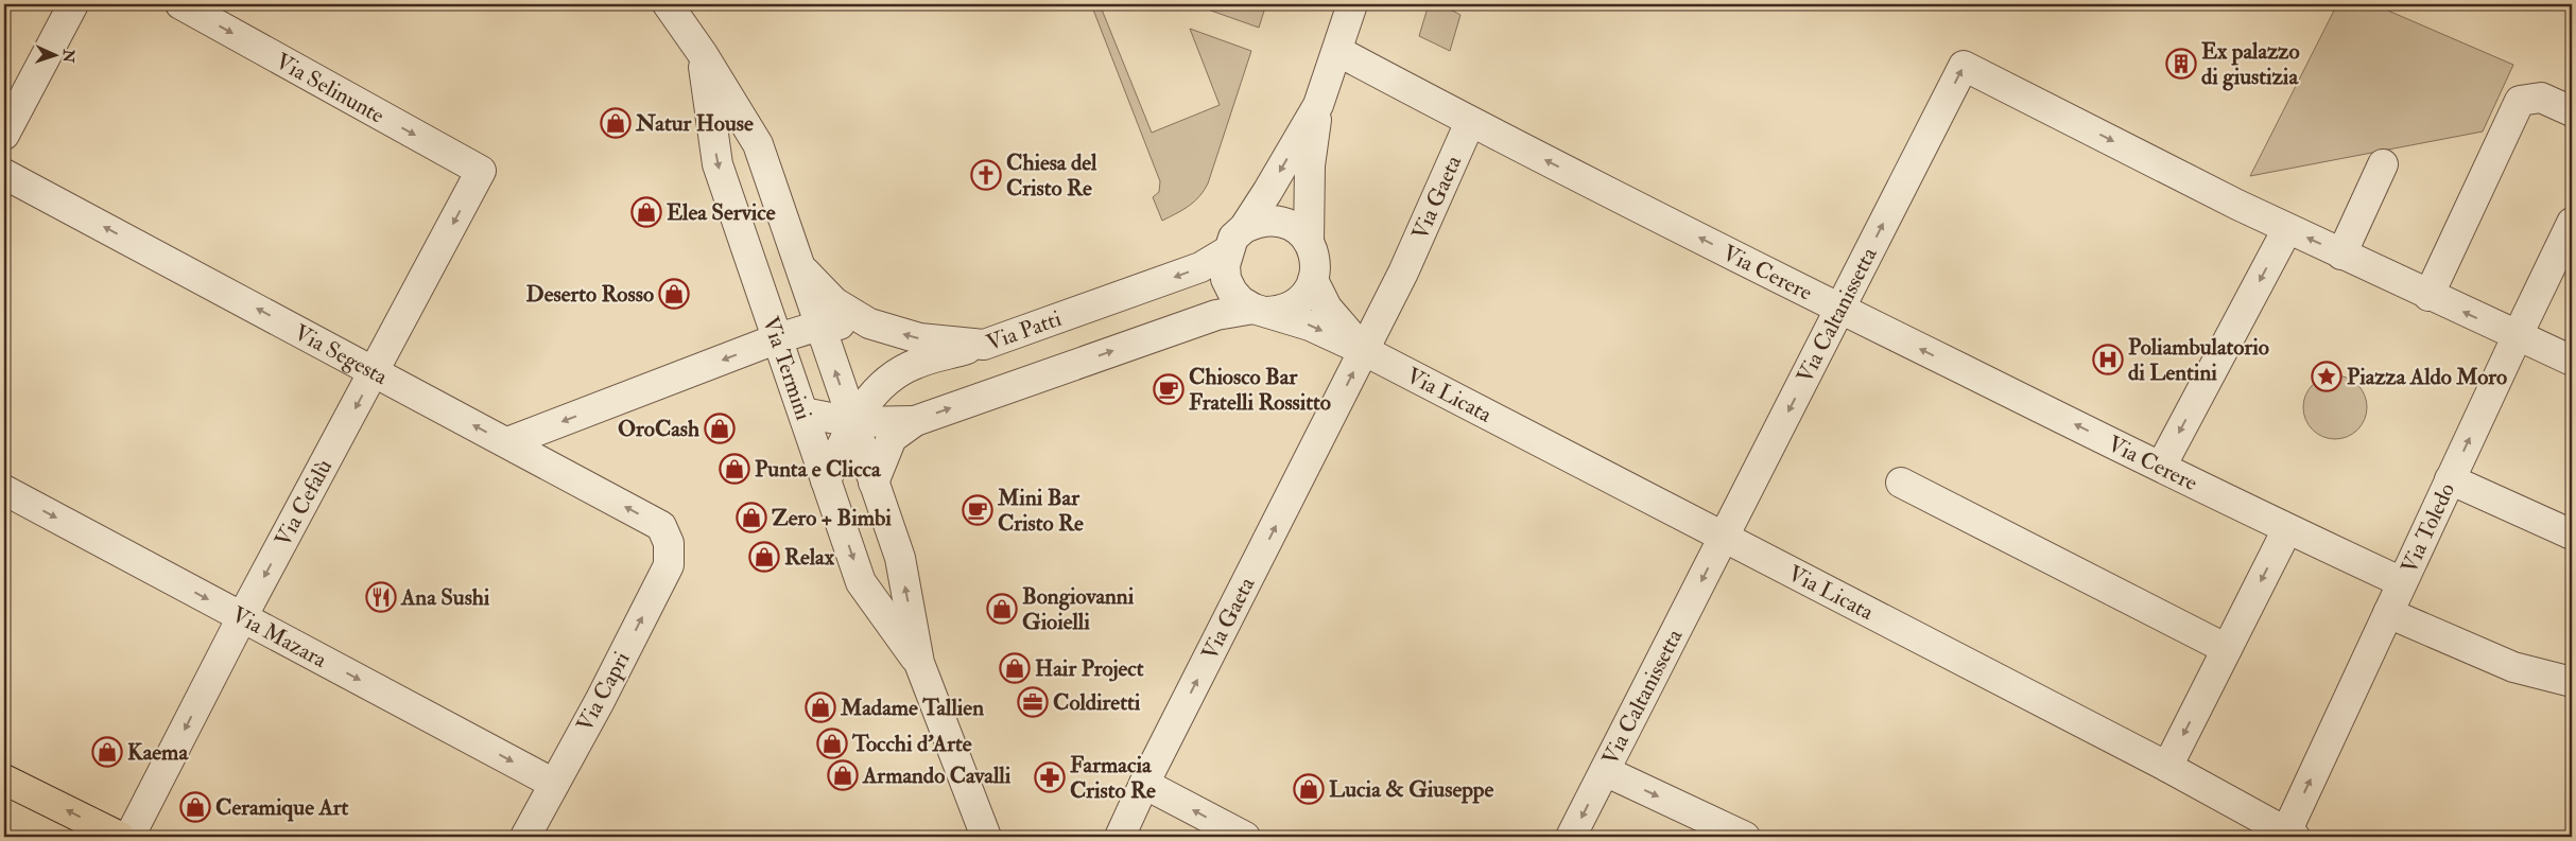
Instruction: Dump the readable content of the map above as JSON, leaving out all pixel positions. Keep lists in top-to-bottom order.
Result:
{
  "streets": {
    "street": [
      "Via Selinunte",
      "Via Gaeta",
      "Via Cerere",
      "Via Caltanissetta",
      "Via Patti",
      "Via Segesta",
      "Via Termini",
      "Via Licata",
      "Via Cefalù",
      "Via Toledo",
      "Via Mazara",
      "Via Capri"
    ]
  },
  "crossings": [
    ["Via Selinunte", "Via Cefalù"],
    ["Via Gaeta", "Via Cerere"],
    ["Via Gaeta", "Via Licata"],
    ["Via Cerere", "Via Caltanissetta"],
    ["Via Cerere", "Via Toledo"],
    ["Via Caltanissetta", "Via Licata"],
    ["Via Patti", "Via Termini"],
    ["Via Patti", "Via Licata"],
    ["Via Segesta", "Via Cefalù"],
    ["Via Segesta", "Via Capri"],
    ["Via Licata", "Via Toledo"],
    ["Via Cefalù", "Via Mazara"],
    ["Via Mazara", "Via Capri"]
  ],
  "one_way": [
    "Via Selinunte",
    "Via Gaeta",
    "Via Cerere",
    "Via Segesta",
    "Via Cefalù",
    "Via Mazara",
    "Via Capri"
  ],
  "places": {
    "building": ["Ex palazzo di giustizia"],
    "shop": [
      "Natur House",
      "Elea Service",
      "Deserto Rosso",
      "OroCash",
      "Punta e Clicca",
      "Zero + Bimbi",
      "Relax",
      "Bongiovanni Gioielli",
      "Hair Project",
      "Madame Tallien",
      "Tocchi d'Arte",
      "Kaema",
      "Armando Cavalli",
      "Lucia & Giuseppe",
      "Ceramique Art"
    ],
    "church": ["Chiesa del Cristo Re"],
    "hospital": ["Poliambulatorio di Lentini"],
    "place": ["Piazza Aldo Moro"],
    "cafe": ["Chiosco Bar Fratelli Rossitto", "Mini Bar Cristo Re"],
    "restaurant": ["Ana Sushi"],
    "office": ["Coldiretti"],
    "pharmacy": ["Farmacia Cristo Re"]
  },
  "north": "right"
}
